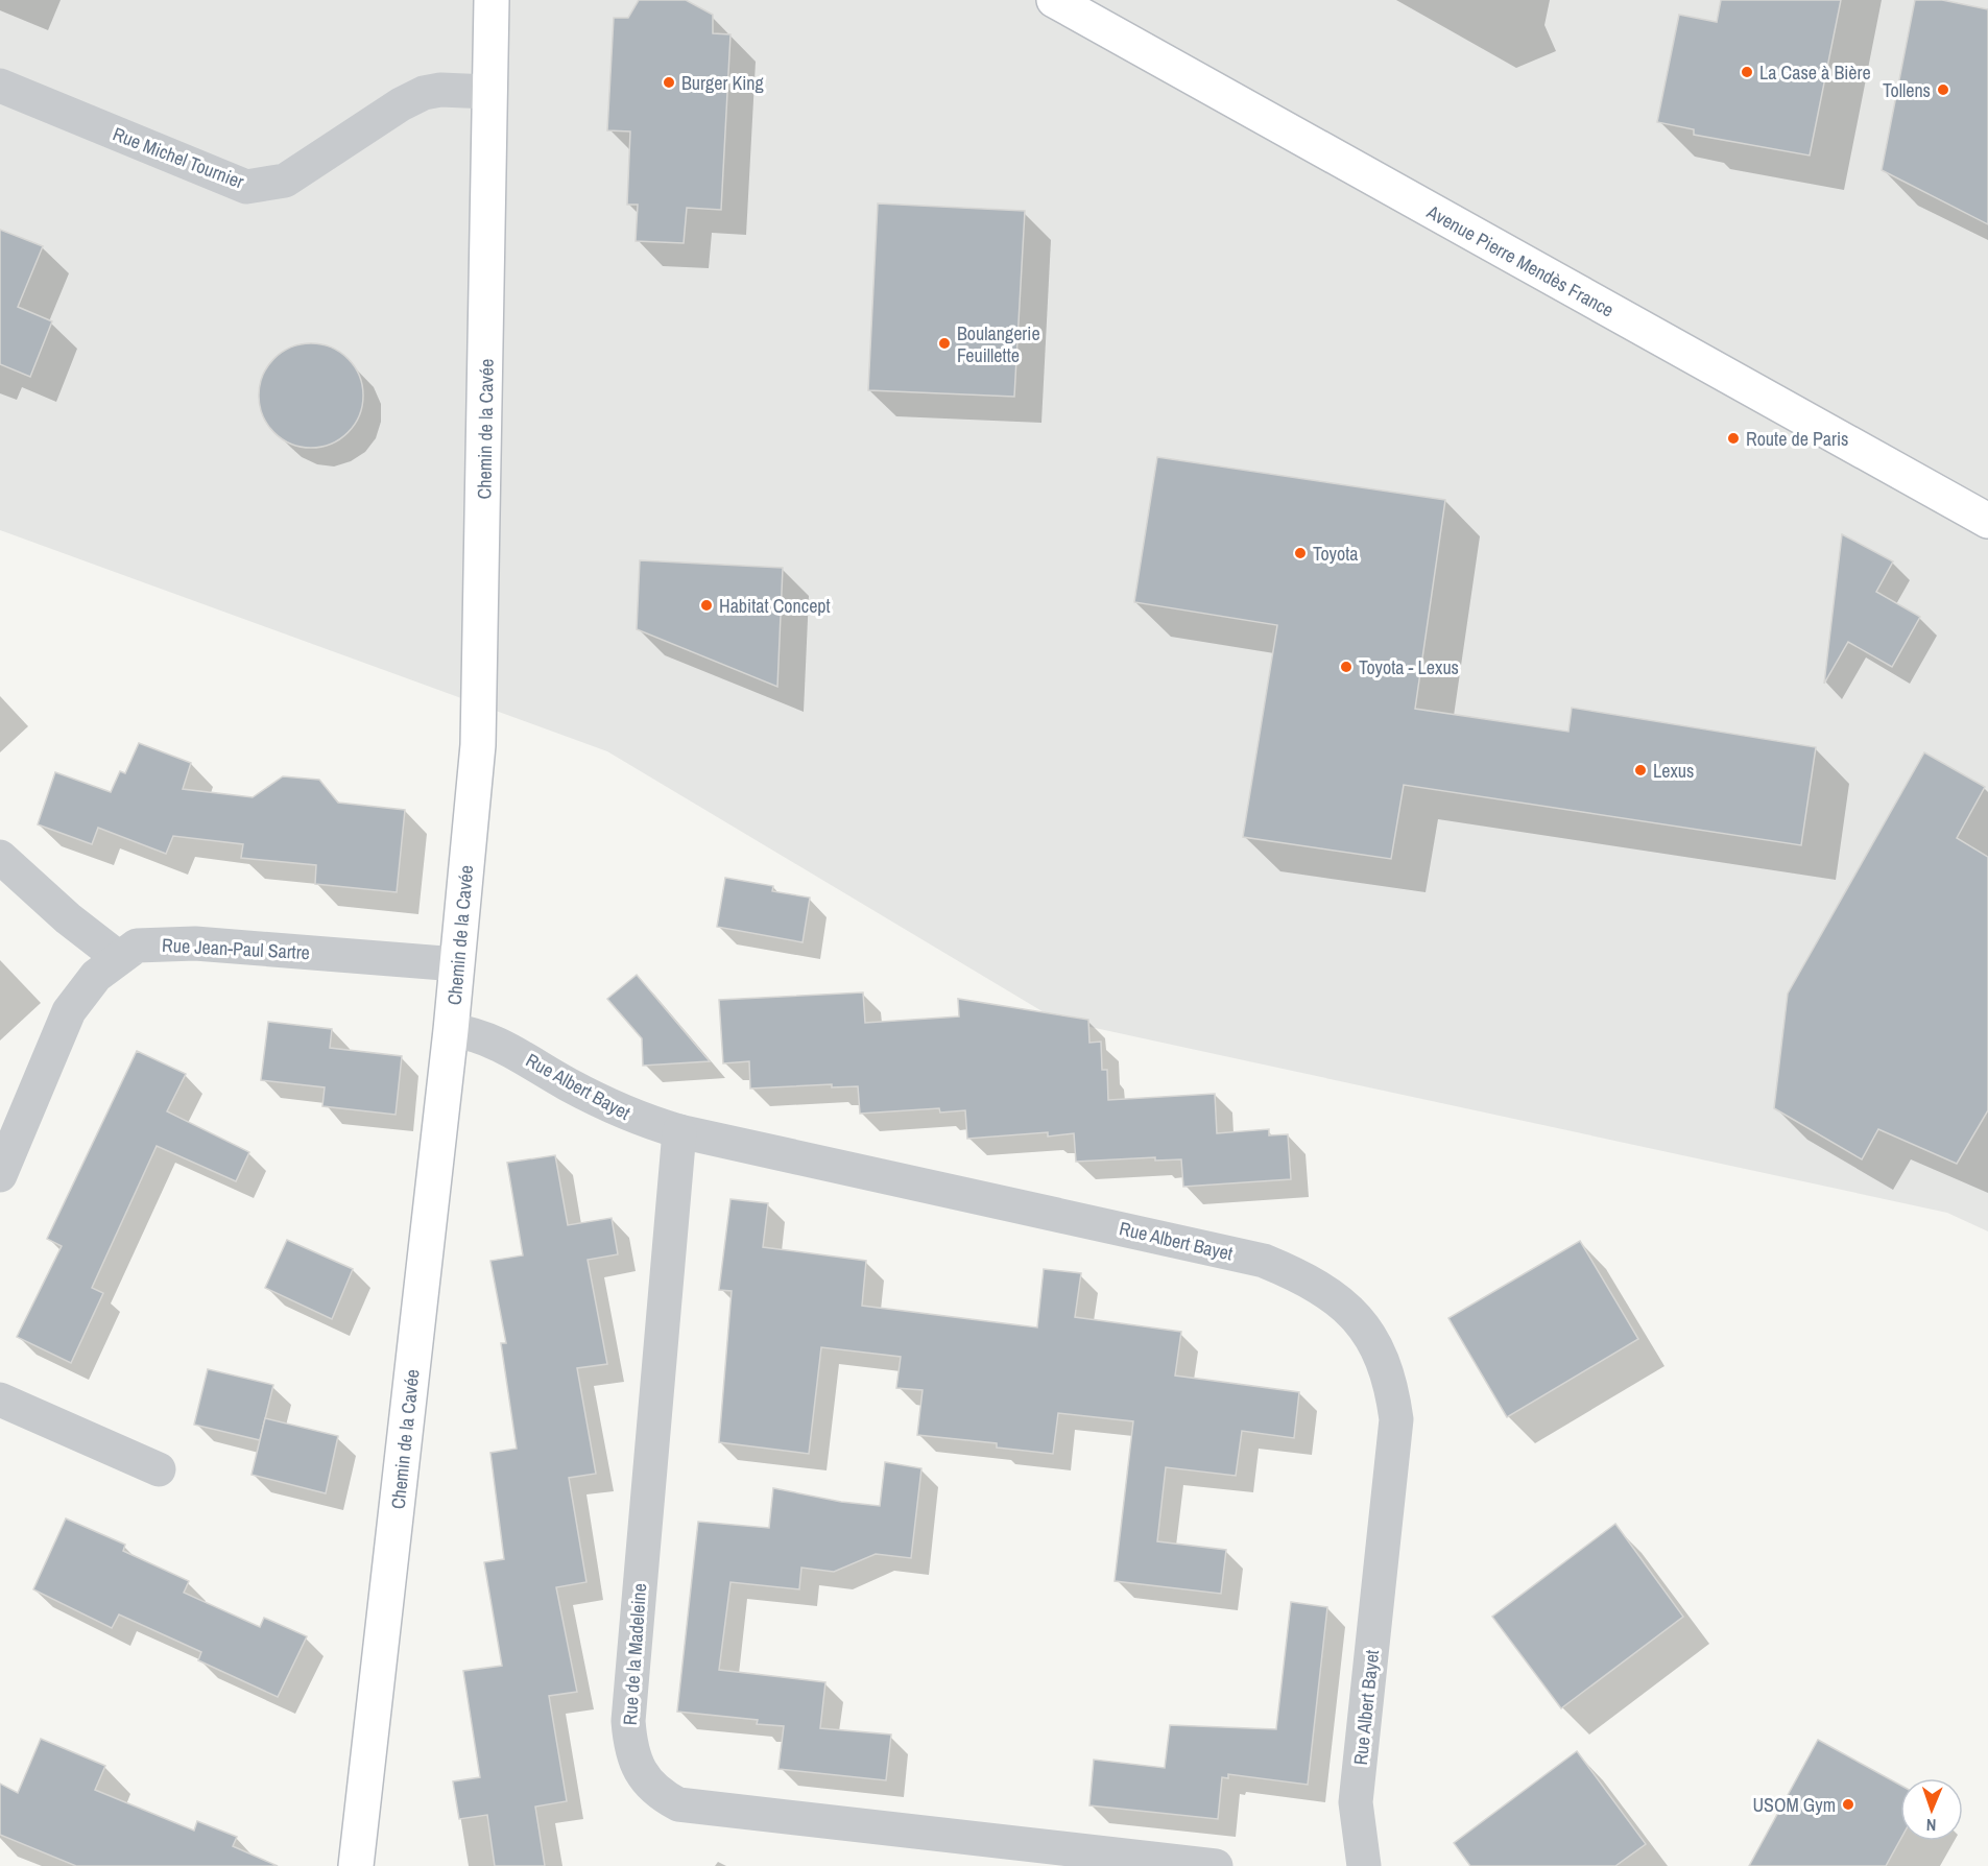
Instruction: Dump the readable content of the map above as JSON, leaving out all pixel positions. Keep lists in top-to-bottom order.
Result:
{
  "streets": {
    "street": [
      "Rue Michel Tournier",
      "Avenue Pierre Mendès France",
      "Chemin de la Cavée",
      "Rue Jean-Paul Sartre",
      "Rue Albert Bayet",
      "Rue de la Madeleine"
    ]
  },
  "crossings": [
    ["Rue Michel Tournier", "Chemin de la Cavée"],
    ["Chemin de la Cavée", "Rue Jean-Paul Sartre"],
    ["Chemin de la Cavée", "Rue Albert Bayet"],
    ["Rue Albert Bayet", "Rue de la Madeleine"]
  ],
  "places": [
    "La Case à Bière",
    "Burger King",
    "Tollens",
    "Boulangerie Feuillette",
    "Route de Paris",
    "Toyota",
    "Habitat Concept",
    "Toyota - Lexus",
    "Lexus",
    "USOM Gym"
  ],
  "north": "bottom"
}
